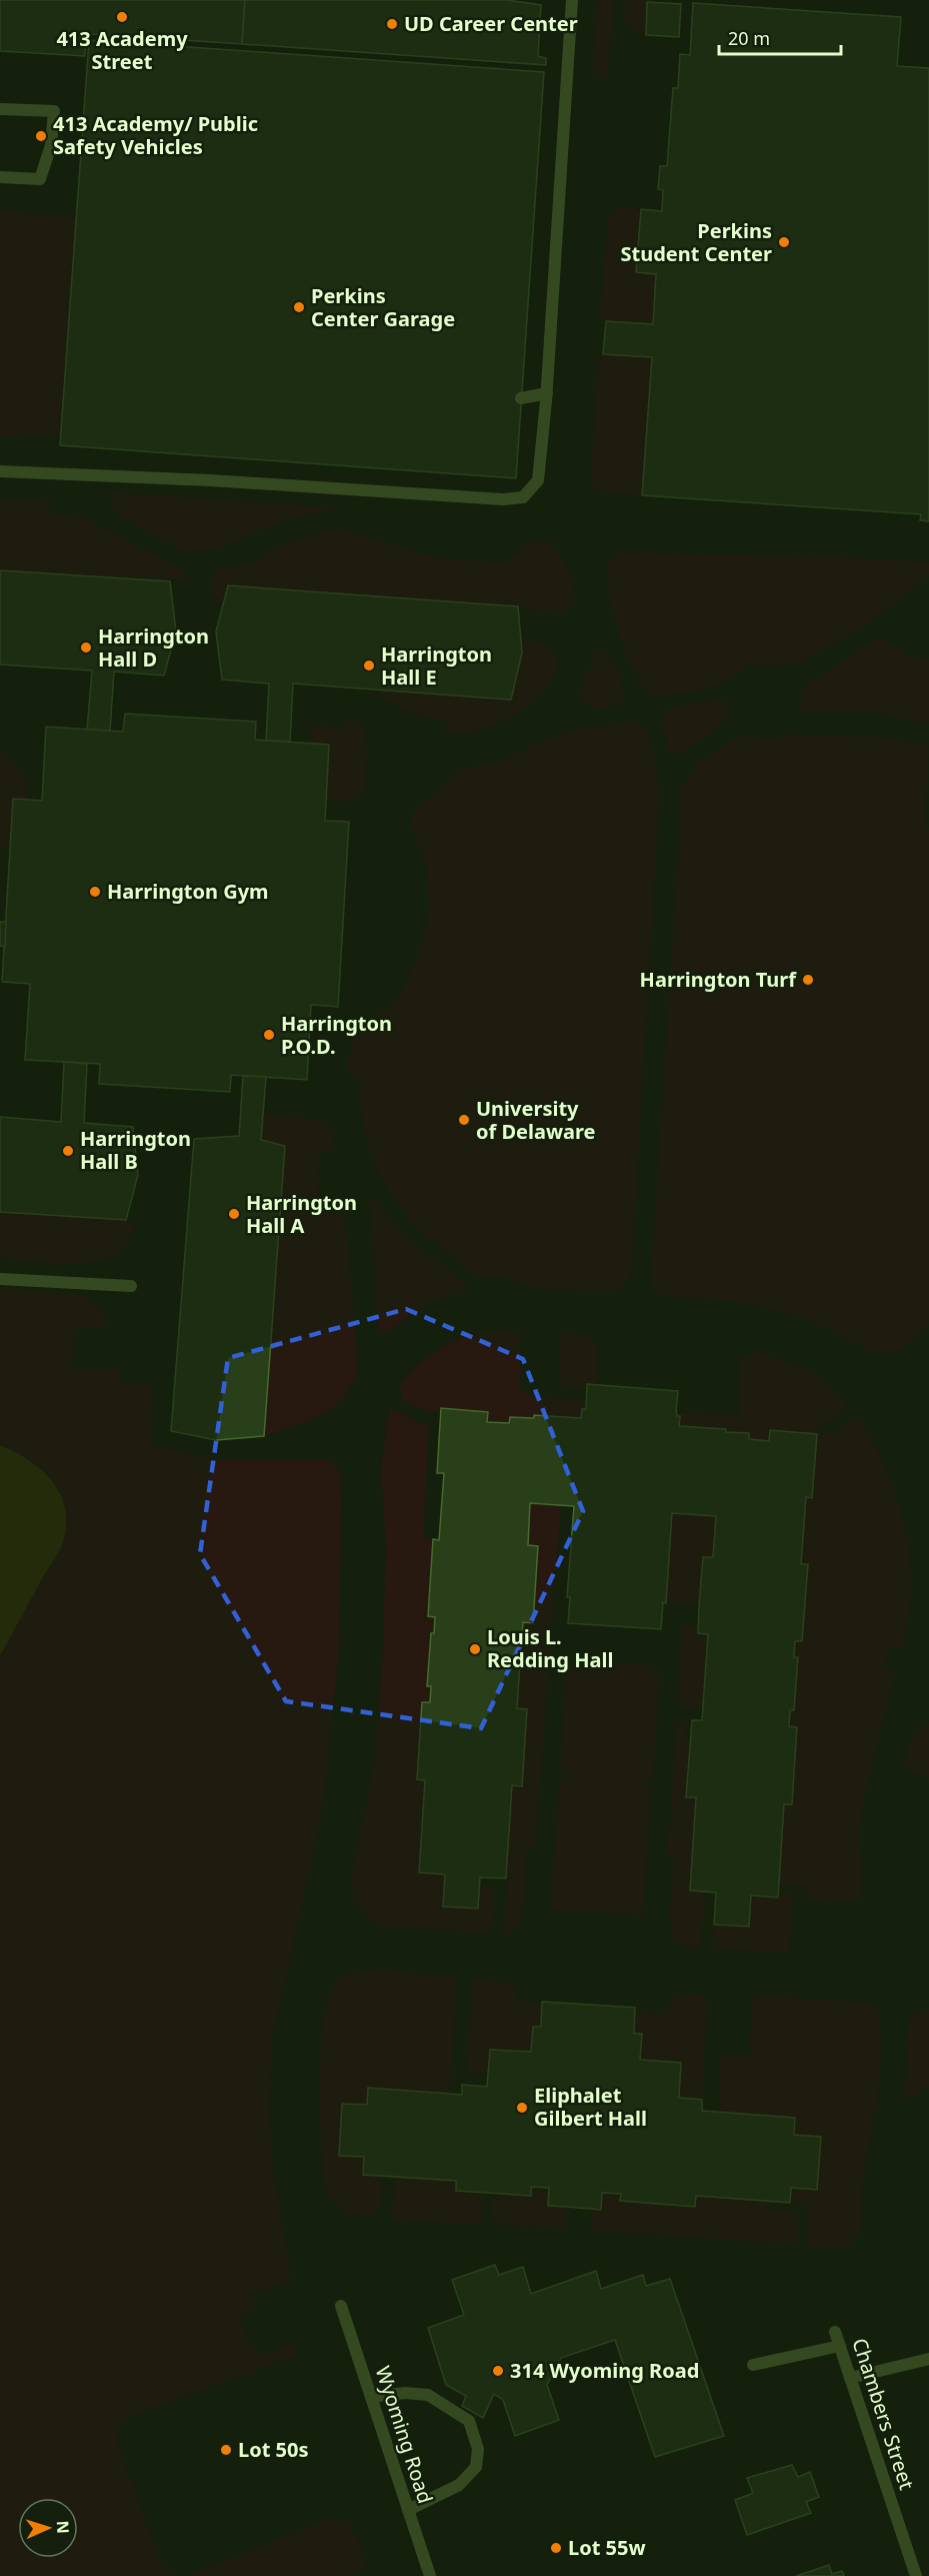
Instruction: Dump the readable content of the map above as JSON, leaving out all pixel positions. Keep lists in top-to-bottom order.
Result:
{
  "streets": {
    "street": ["Chambers Street", "Wyoming Road"]
  },
  "places": [
    "413 Academy Street",
    "UD Career Center",
    "413 Academy/ Public Safety Vehicles",
    "Perkins Student Center",
    "Perkins Center Garage",
    "Harrington Hall D",
    "Harrington Hall E",
    "Harrington Gym",
    "Harrington Turf",
    "Harrington P.O.D.",
    "University of Delaware",
    "Harrington Hall B",
    "Harrington Hall A",
    "Louis L. Redding Hall",
    "Eliphalet Gilbert Hall",
    "314 Wyoming Road",
    "Lot 50s",
    "Lot 55w"
  ],
  "scale_bar": "20 m",
  "north": "right"
}
